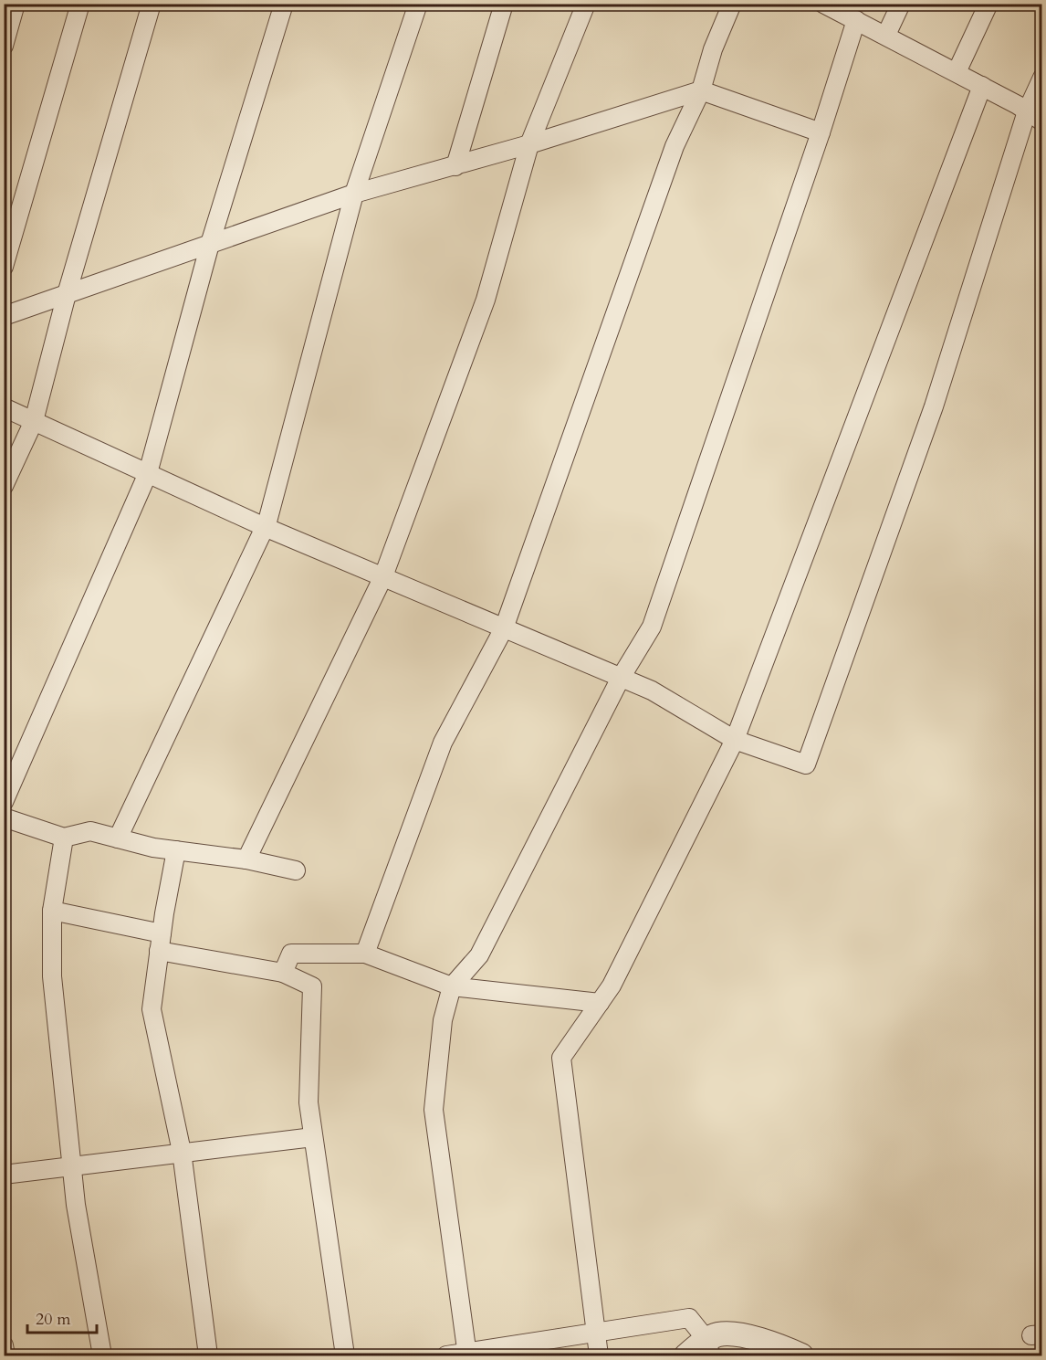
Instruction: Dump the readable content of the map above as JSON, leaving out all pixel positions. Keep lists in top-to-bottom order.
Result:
{
  "scale_bar": "20 m"
}
